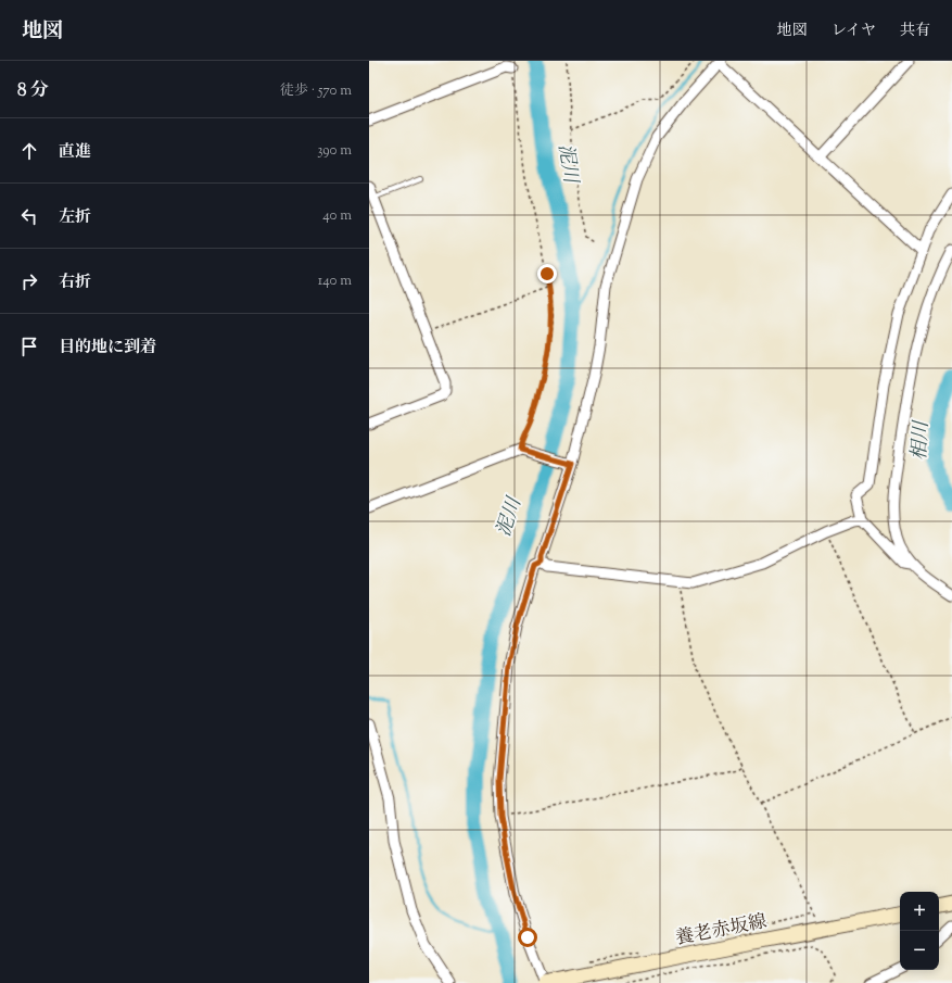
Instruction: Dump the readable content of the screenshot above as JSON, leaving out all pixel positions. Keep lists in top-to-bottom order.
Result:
{
  "streets": {
    "main road": ["養老赤坂線"]
  },
  "water": ["泥川", "相川"],
  "page": {
    "header": "地図",
    "nav": ["地図", "レイヤ", "共有"],
    "heading": ["8 分", "徒歩 · 570 m"],
    "list": [
      ["直進", "390 m"],
      ["左折", "40 m"],
      ["右折", "140 m"],
      "目的地に到着"
    ],
    "map_buttons": ["+", "−"]
  }
}
